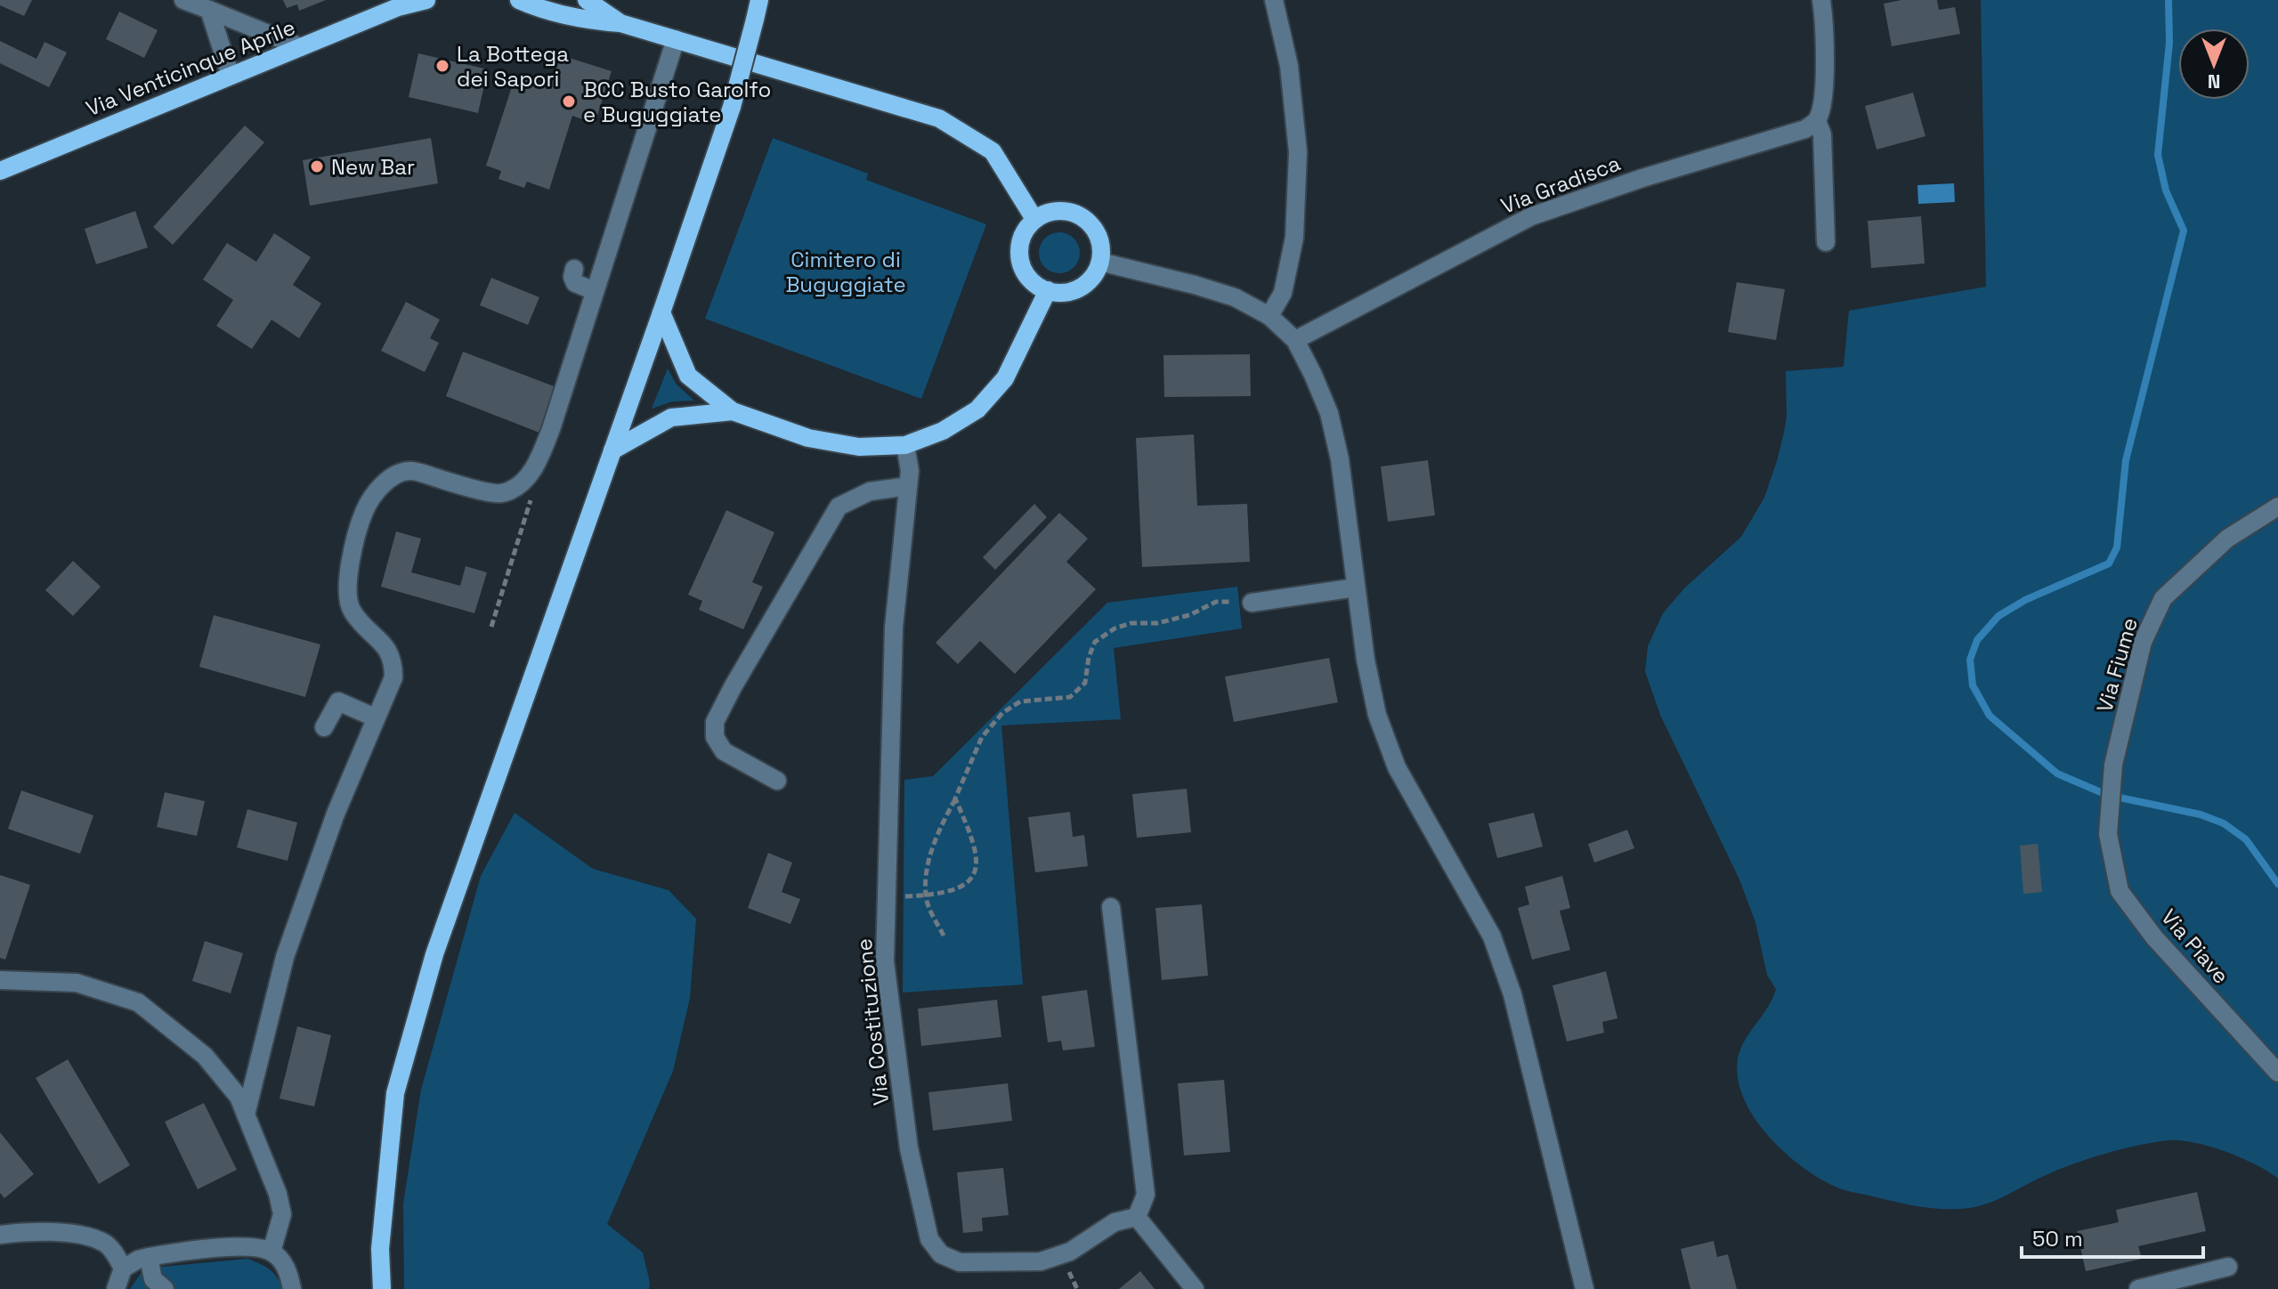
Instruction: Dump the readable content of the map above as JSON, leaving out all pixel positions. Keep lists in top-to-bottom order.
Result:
{
  "streets": {
    "main road": ["Via Venticinque Aprile"],
    "street": [
      "Via Gradisca",
      "Via Fiume",
      "Via Piave",
      "Via Costituzione"
    ]
  },
  "crossings": [
    ["Via Fiume", "Via Piave"]
  ],
  "parks": ["Cimitero di Buguggiate"],
  "places": ["La Bottega dei Sapori", "BCC Busto Garolfo e Buguggiate", "New Bar"],
  "scale_bar": "50 m",
  "north": "bottom"
}
